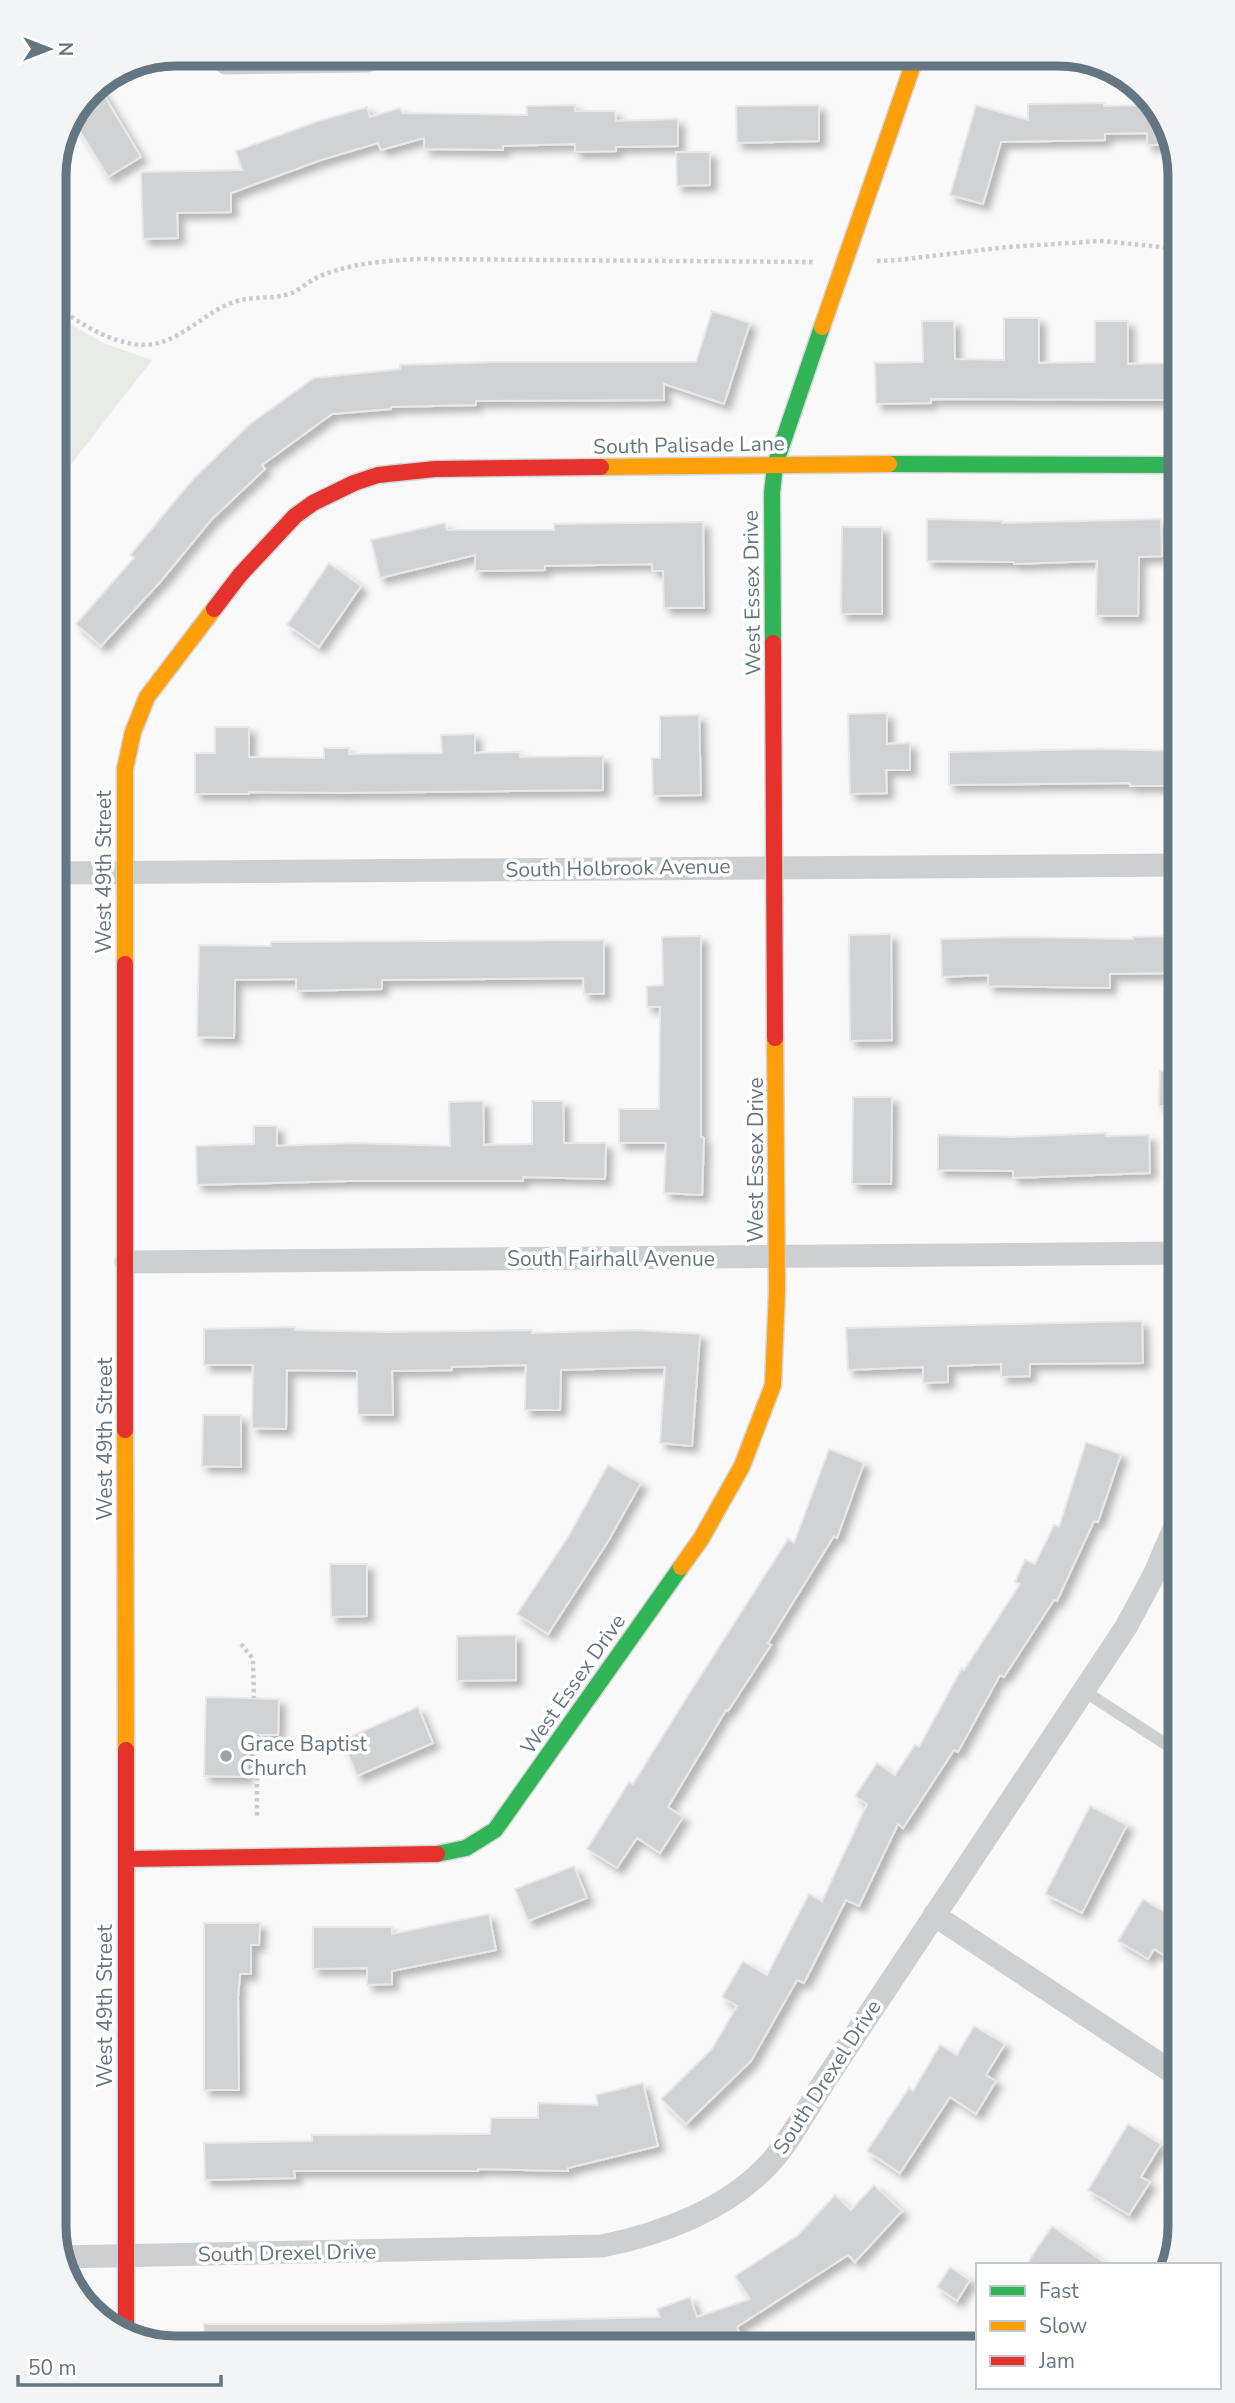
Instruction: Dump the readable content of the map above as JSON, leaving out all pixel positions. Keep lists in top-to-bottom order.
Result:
{
  "streets": {
    "street": [
      "South Palisade Lane",
      "West Essex Drive",
      "South Holbrook Avenue",
      "West 49th Street",
      "South Fairhall Avenue",
      "South Drexel Drive"
    ]
  },
  "crossings": [
    ["South Palisade Lane", "West Essex Drive"],
    ["South Palisade Lane", "West 49th Street"],
    ["West Essex Drive", "South Holbrook Avenue"],
    ["West Essex Drive", "West 49th Street"],
    ["West Essex Drive", "South Fairhall Avenue"],
    ["South Holbrook Avenue", "West 49th Street"],
    ["West 49th Street", "South Fairhall Avenue"],
    ["West 49th Street", "South Drexel Drive"]
  ],
  "places": ["Grace Baptist Church"],
  "legend": ["Fast", "Slow", "Jam"],
  "scale_bar": "50 m",
  "north": "right"
}
